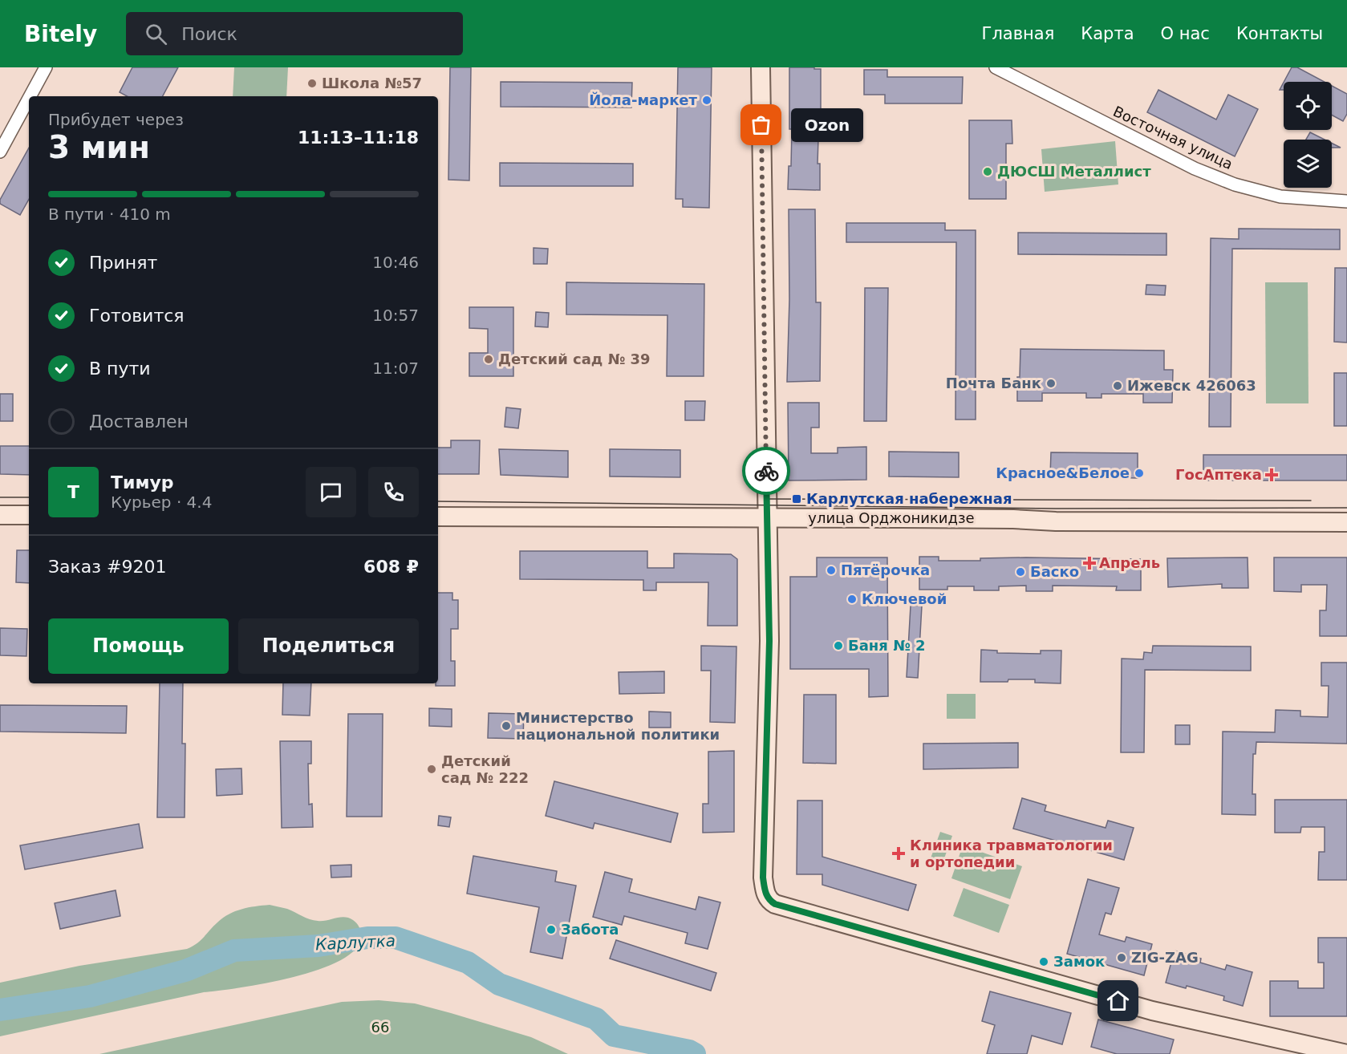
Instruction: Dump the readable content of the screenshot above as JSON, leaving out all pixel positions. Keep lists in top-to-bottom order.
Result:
{
  "streets": {
    "main road": ["улица Орджоникидзе"],
    "street": ["Восточная улица"]
  },
  "water": ["Карлутка"],
  "parks": ["66"],
  "places": {
    "other": [
      "Школа №57",
      "Йола-маркет",
      "Ozon",
      "ДЮСШ Металлист",
      "Детский сад № 39",
      "Почта Банк",
      "Ижевск 426063",
      "Красное&Белое",
      "Пятёрочка",
      "Баско",
      "Ключевой",
      "Баня № 2",
      "Министерство национальной политики",
      "Детский сад № 222",
      "Забота",
      "ZIG-ZAG",
      "Замок"
    ],
    "health": ["ГосАптека", "Апрель", "Клиника травматологии и ортопедии"],
    "transit": ["Карлутская набережная"]
  },
  "page": {
    "header": "Bitely",
    "search": "Поиск",
    "nav": [
      "Главная",
      "Карта",
      "О нас",
      "Контакты"
    ],
    "heading": ["3 мин", "Прибудет через", "11:13–11:18"],
    "panel": [
      "Тимур",
      "Курьер · 4.4",
      "Заказ #9201",
      "608 ₽"
    ],
    "bubble": "Ozon",
    "bar": "В пути · 410 m",
    "list": [
      ["Принят", "10:46"],
      ["Готовится", "10:57"],
      ["В пути", "11:07"],
      "Доставлен"
    ],
    "round": "Т",
    "buttons": ["Помощь", "Поделиться"]
  }
}
